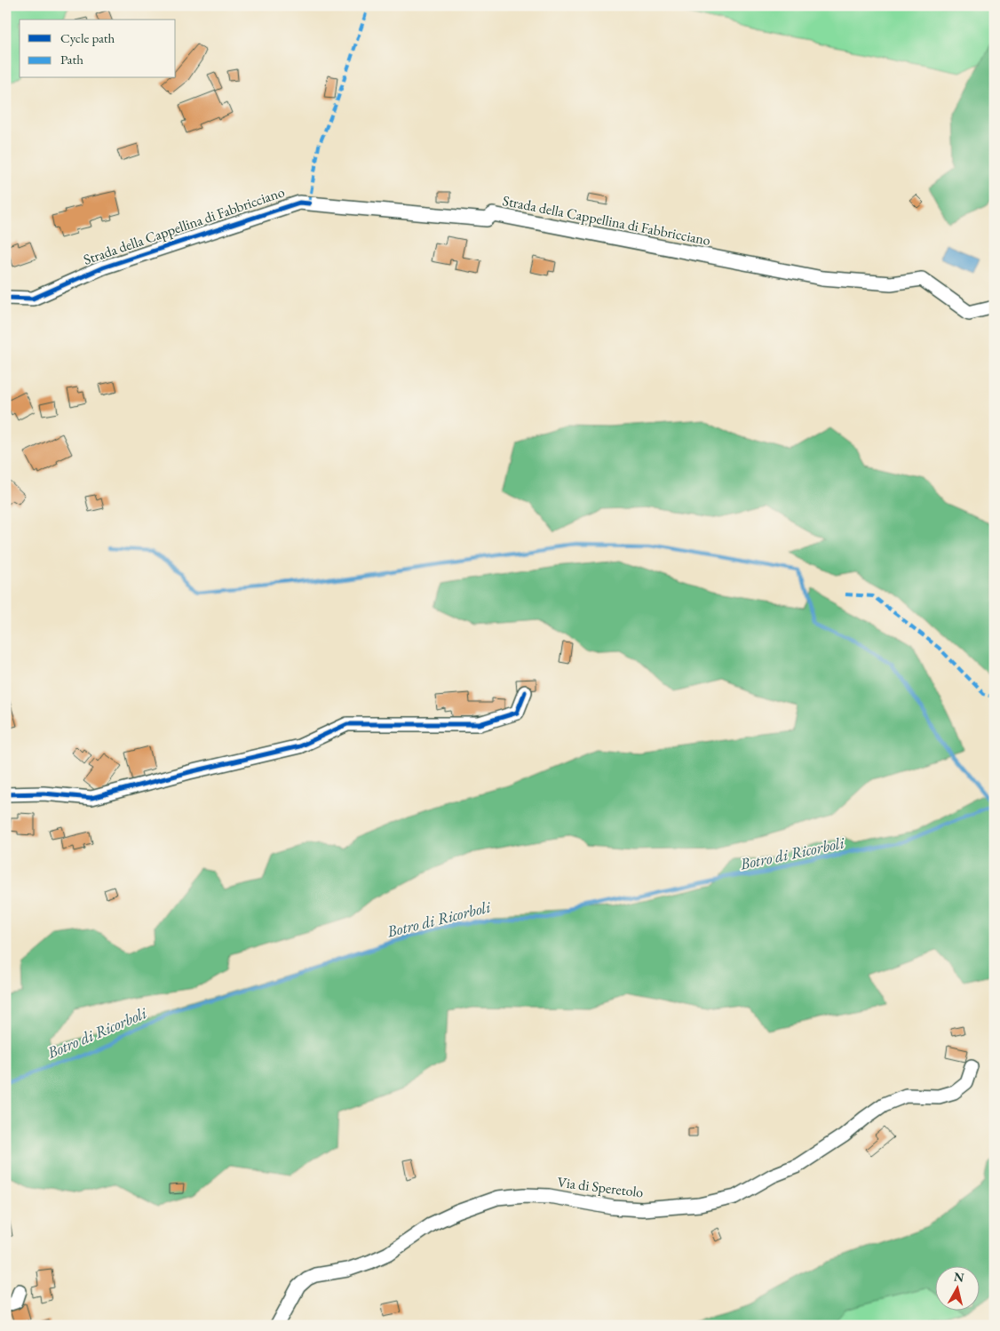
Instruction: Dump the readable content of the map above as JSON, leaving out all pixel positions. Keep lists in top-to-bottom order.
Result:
{
  "streets": {
    "street": ["Strada della Cappellina di Fabbricciano", "Via di Speretolo"]
  },
  "water": ["Botro di Ricorboli"],
  "legend": ["Cycle path", "Path"],
  "north": "top"
}
